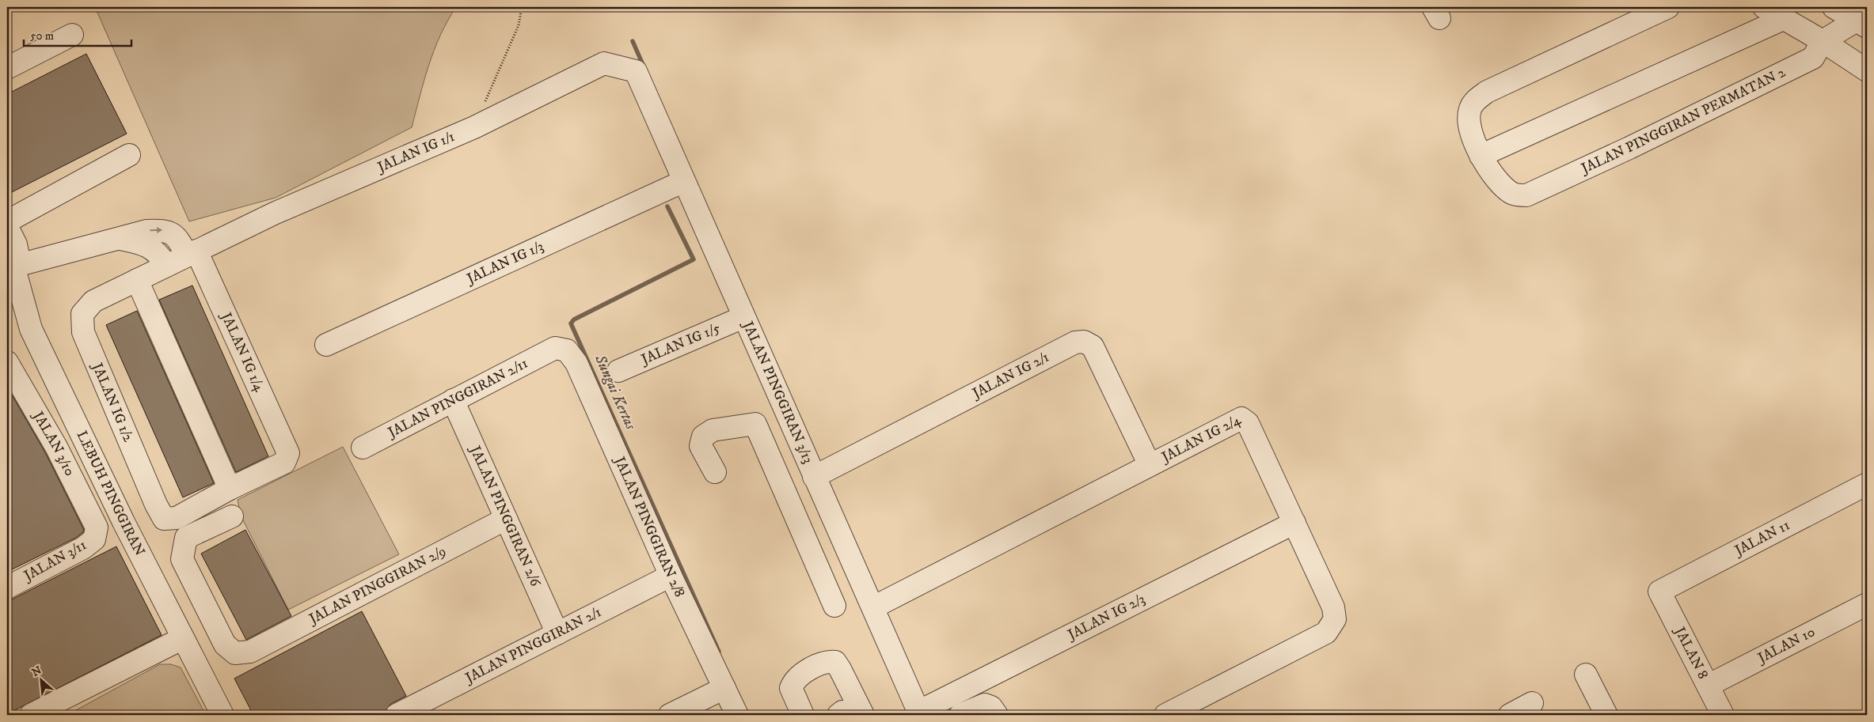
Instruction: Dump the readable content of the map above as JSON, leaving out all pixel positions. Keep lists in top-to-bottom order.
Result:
{
  "streets": {
    "street": [
      "JALAN PINGGIRAN PERMATAN 2",
      "JALAN IG 1/1",
      "JALAN IG 1/3",
      "JALAN IG 1/5",
      "JALAN IG 1/4",
      "JALAN IG 2/1",
      "JALAN PINGGIRAN 3/13",
      "JALAN PINGGIRAN 2/11",
      "JALAN IG 1/2",
      "JALAN IG 2/4",
      "JALAN 3/10",
      "LEBUH PINGGIRAN",
      "JALAN PINGGIRAN 2/6",
      "JALAN PINGGIRAN 2/8",
      "JALAN 11",
      "JALAN 3/11",
      "JALAN PINGGIRAN 2/9",
      "JALAN IG 2/3",
      "JALAN PINGGIRAN 2/1",
      "JALAN 10",
      "JALAN 8"
    ]
  },
  "crossings": [
    ["JALAN IG 1/1", "JALAN IG 1/4"],
    ["JALAN IG 1/1", "JALAN PINGGIRAN 3/13"],
    ["JALAN IG 1/1", "JALAN IG 1/2"],
    ["JALAN IG 1/3", "JALAN PINGGIRAN 3/13"],
    ["JALAN IG 1/5", "JALAN PINGGIRAN 3/13"],
    ["JALAN IG 1/4", "JALAN IG 1/2"],
    ["JALAN IG 1/4", "LEBUH PINGGIRAN"],
    ["JALAN IG 2/1", "JALAN PINGGIRAN 3/13"],
    ["JALAN IG 2/1", "JALAN IG 2/4"],
    ["JALAN PINGGIRAN 3/13", "JALAN IG 2/4"],
    ["JALAN PINGGIRAN 3/13", "JALAN IG 2/3"],
    ["JALAN PINGGIRAN 2/11", "JALAN PINGGIRAN 2/6"],
    ["JALAN PINGGIRAN 2/11", "JALAN PINGGIRAN 2/8"],
    ["JALAN IG 2/4", "JALAN IG 2/3"],
    ["JALAN 3/10", "JALAN 3/11"],
    ["JALAN PINGGIRAN 2/6", "JALAN PINGGIRAN 2/9"],
    ["JALAN PINGGIRAN 2/6", "JALAN PINGGIRAN 2/1"],
    ["JALAN PINGGIRAN 2/8", "JALAN PINGGIRAN 2/1"],
    ["JALAN 11", "JALAN 8"],
    ["JALAN 10", "JALAN 8"]
  ],
  "water": ["Sungai Kertas"],
  "scale_bar": "50 m",
  "north": "top left"
}
